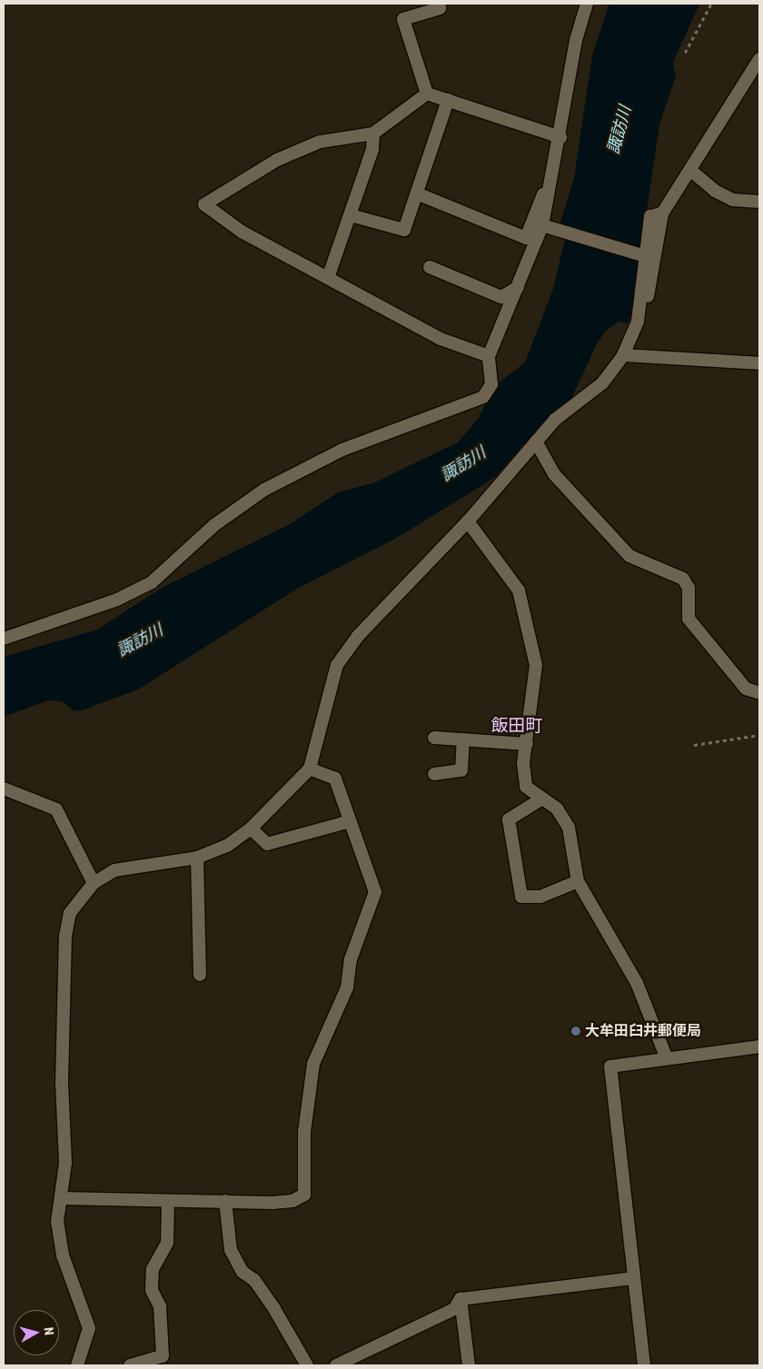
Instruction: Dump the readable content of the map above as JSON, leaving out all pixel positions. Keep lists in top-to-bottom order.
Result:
{
  "districts": ["飯田町"],
  "water": ["諏訪川"],
  "places": ["大牟田臼井郵便局"],
  "north": "right"
}
